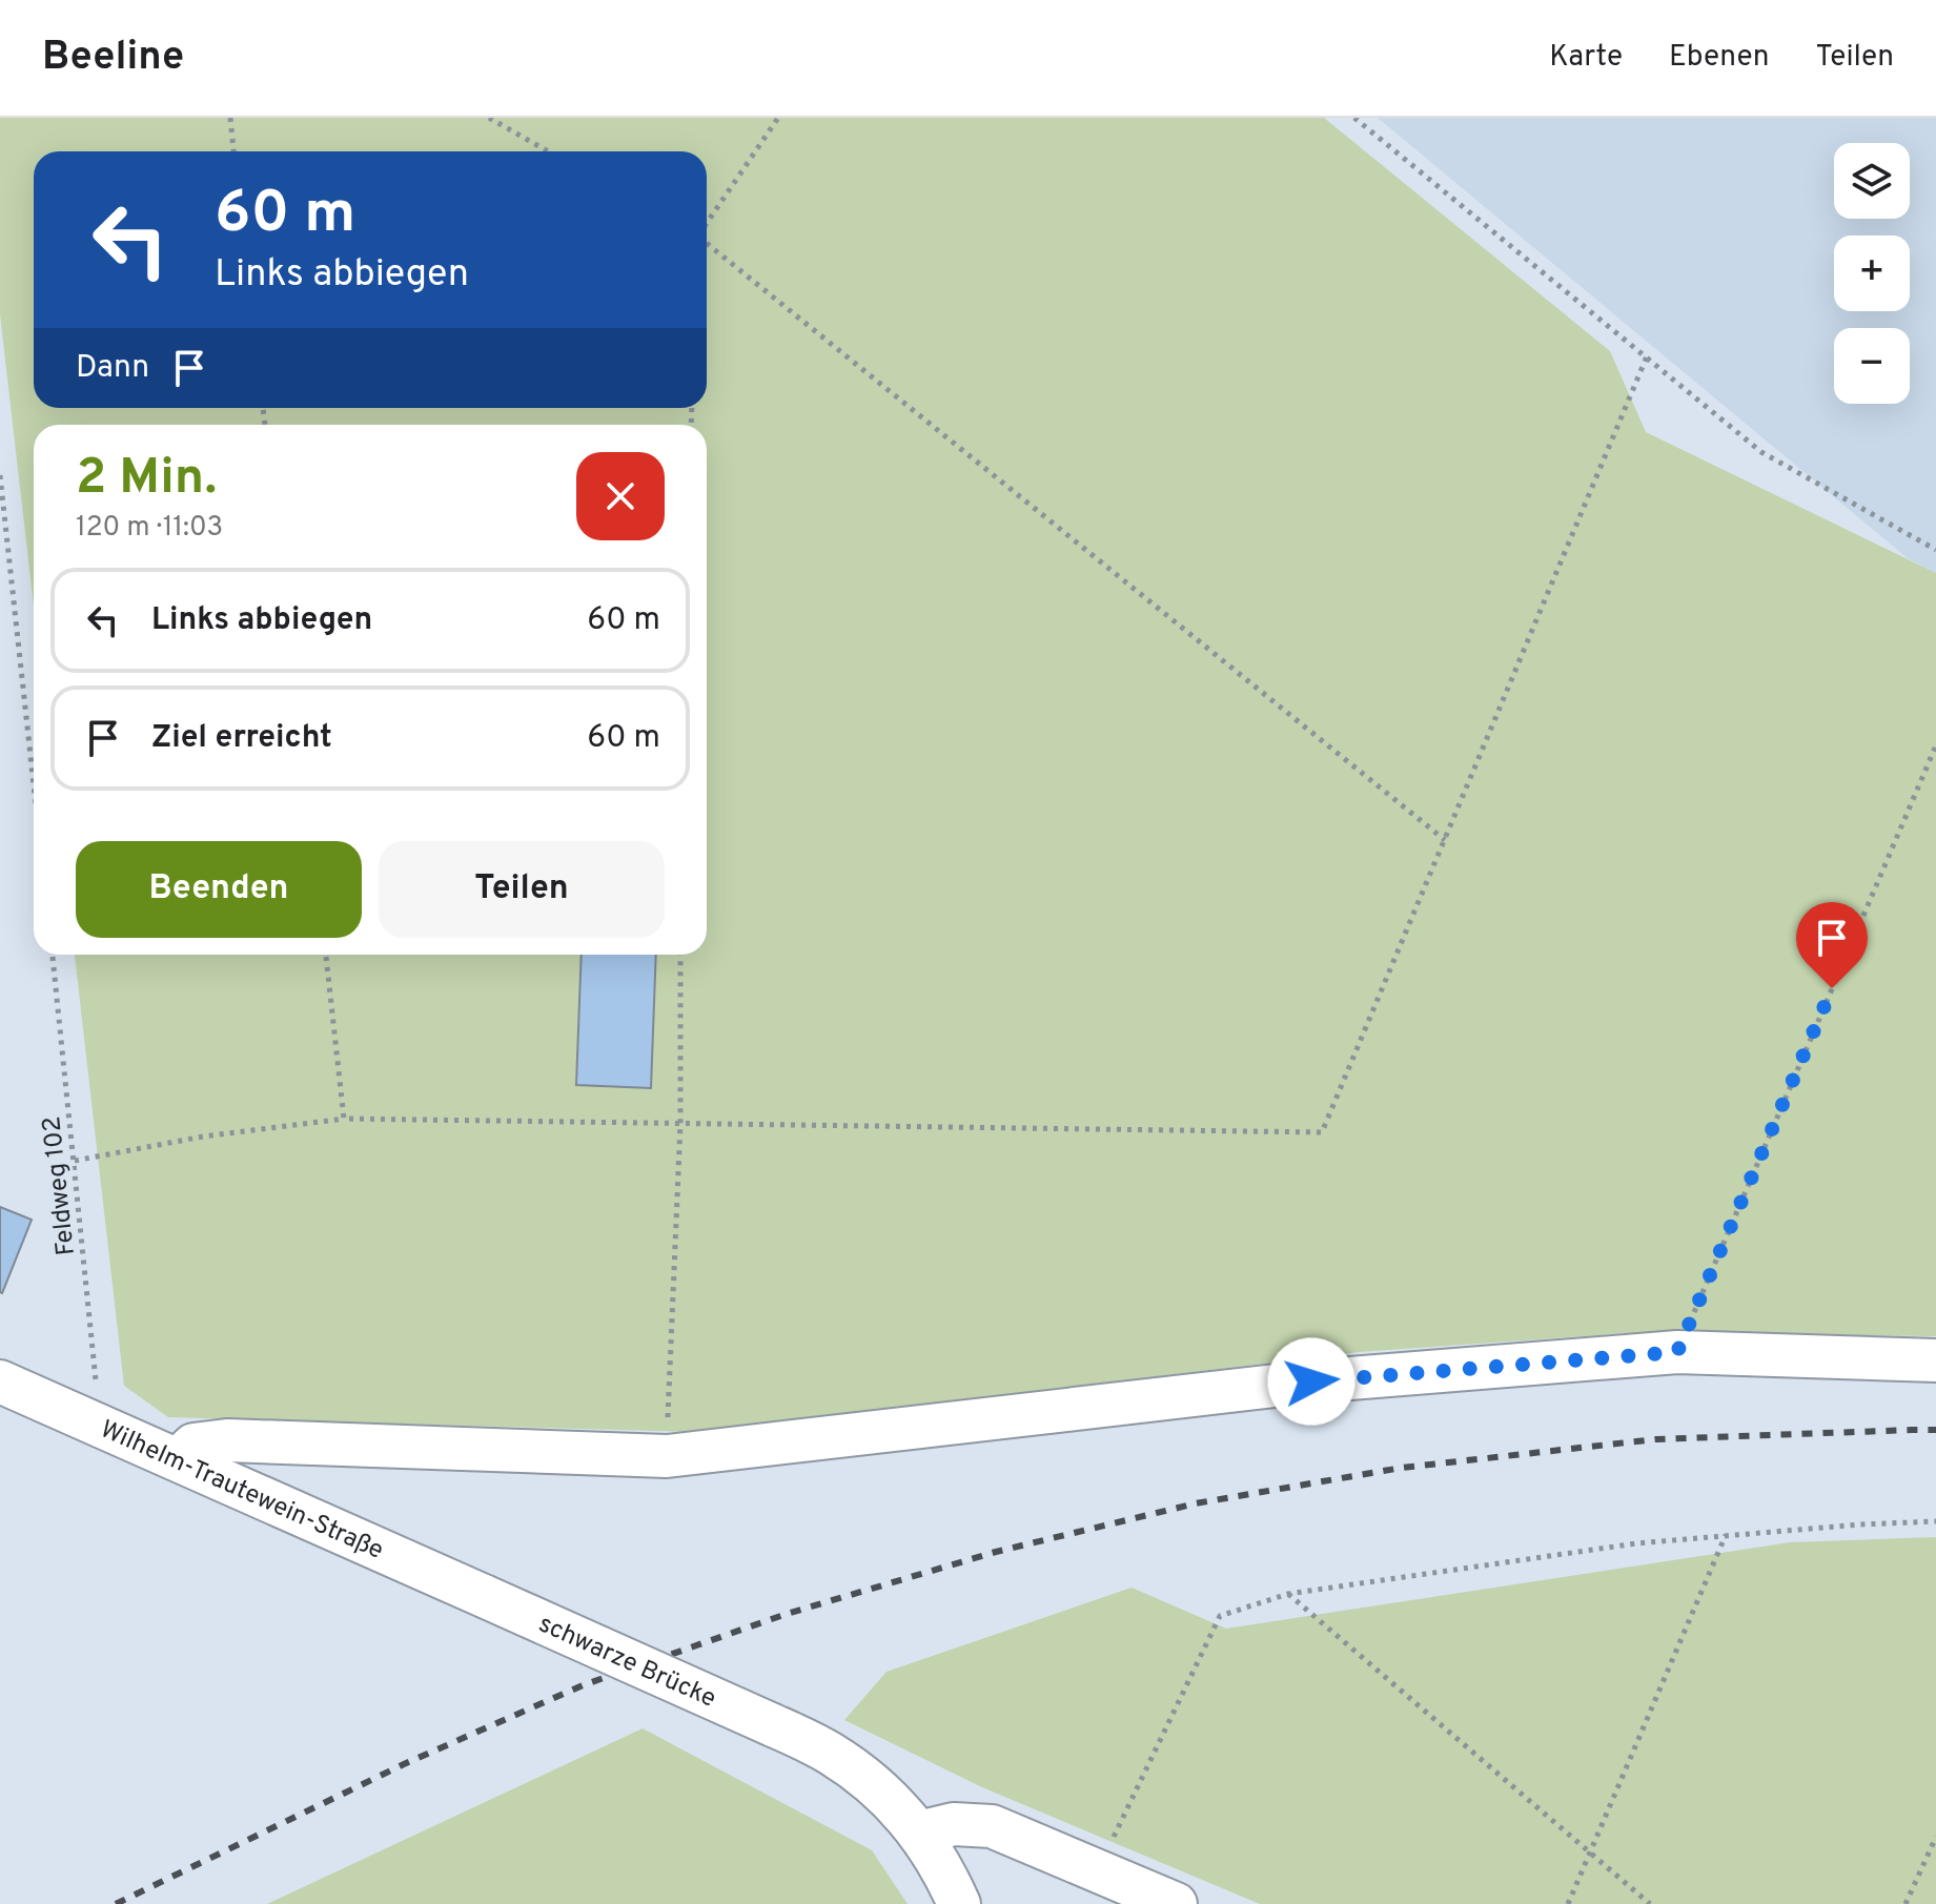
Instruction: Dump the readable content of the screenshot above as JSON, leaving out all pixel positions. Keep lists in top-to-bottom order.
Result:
{
  "streets": {
    "street": ["Wilhelm-Trautewein-Straße", "schwarze Brücke"],
    "path": ["Feldweg 102"]
  },
  "crossings": [
    ["Feldweg 102", "Wilhelm-Trautewein-Straße"],
    ["Wilhelm-Trautewein-Straße", "schwarze Brücke"]
  ],
  "page": {
    "header": "Beeline",
    "nav": ["Karte", "Ebenen", "Teilen"],
    "map_buttons": ["+", "−"],
    "turn": ["60 m", "Links abbiegen"],
    "then": "Dann",
    "heading": ["2 Min.", "120 m · 11:03"],
    "list": [
      {
        "name": "Links abbiegen",
        "value": "60 m"
      },
      {
        "name": "Ziel erreicht",
        "value": "60 m"
      }
    ],
    "buttons": ["Beenden", "Teilen"]
  }
}
